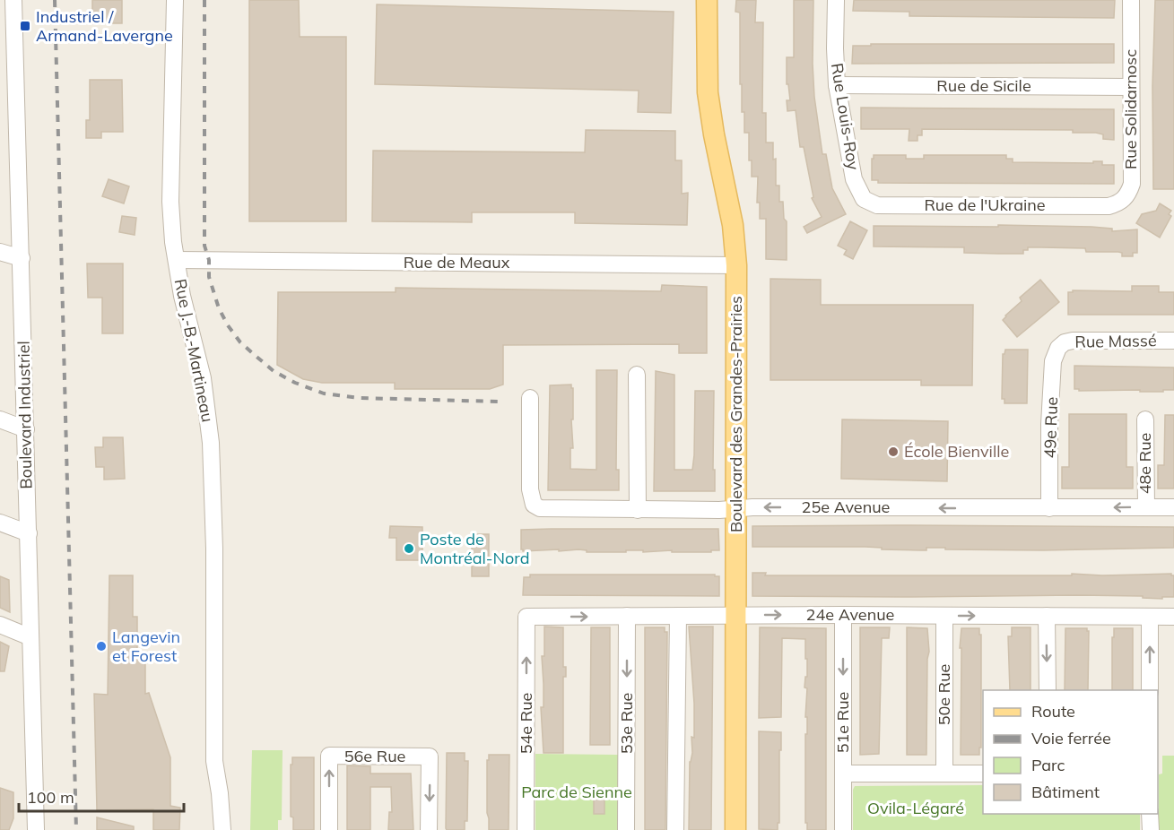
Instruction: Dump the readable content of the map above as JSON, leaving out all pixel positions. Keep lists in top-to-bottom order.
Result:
{
  "streets": {
    "main road": ["Boulevard des Grandes-Prairies"],
    "street": [
      "Rue de Sicile",
      "Rue Solidarnosc",
      "Rue Louis-Roy",
      "Rue de l'Ukraine",
      "Rue de Meaux",
      "Rue Massé",
      "Rue J.-B.-Martineau",
      "Boulevard Industriel",
      "49e Rue",
      "48e Rue",
      "25e Avenue",
      "24e Avenue",
      "50e Rue",
      "51e Rue",
      "54e Rue",
      "53e Rue",
      "56e Rue"
    ]
  },
  "crossings": [
    ["Rue de Sicile", "Rue Solidarnosc"],
    ["Rue de Sicile", "Rue Louis-Roy"],
    ["Rue Solidarnosc", "Rue de l'Ukraine"],
    ["Rue Louis-Roy", "Rue de l'Ukraine"],
    ["Rue de Meaux", "Rue J.-B.-Martineau"],
    ["Rue de Meaux", "Boulevard des Grandes-Prairies"],
    ["Rue Massé", "49e Rue"],
    ["Boulevard des Grandes-Prairies", "25e Avenue"],
    ["Boulevard des Grandes-Prairies", "24e Avenue"],
    ["49e Rue", "25e Avenue"],
    ["48e Rue", "25e Avenue"],
    ["24e Avenue", "50e Rue"],
    ["24e Avenue", "51e Rue"],
    ["24e Avenue", "54e Rue"],
    ["24e Avenue", "53e Rue"]
  ],
  "one_way": [
    "25e Avenue",
    "24e Avenue",
    "51e Rue",
    "54e Rue"
  ],
  "parks": ["Parc de Sienne", "Ovila-Légaré"],
  "places": {
    "transit": ["Industriel / Armand-Lavergne"],
    "other": ["École Bienville", "Poste de Montréal-Nord", "Langevin et Forest"]
  },
  "legend": [
    "Route",
    "Voie ferrée",
    "Parc",
    "Bâtiment"
  ],
  "scale_bar": "100 m"
}
